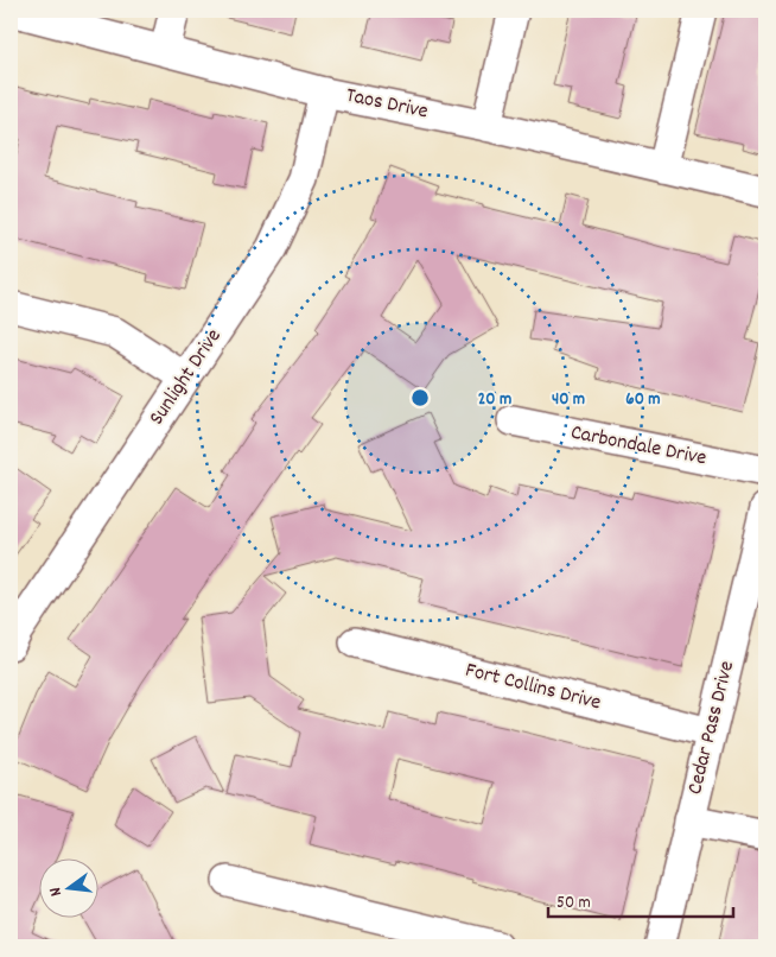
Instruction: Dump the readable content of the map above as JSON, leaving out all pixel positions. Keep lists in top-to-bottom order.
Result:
{
  "streets": {
    "street": [
      "Taos Drive",
      "Sunlight Drive",
      "Carbondale Drive",
      "Fort Collins Drive",
      "Cedar Pass Drive"
    ]
  },
  "crossings": [
    ["Taos Drive", "Sunlight Drive"],
    ["Fort Collins Drive", "Cedar Pass Drive"]
  ],
  "scale_bar": "50 m",
  "north": "left",
  "rings": ["20 m", "40 m", "60 m"]
}
